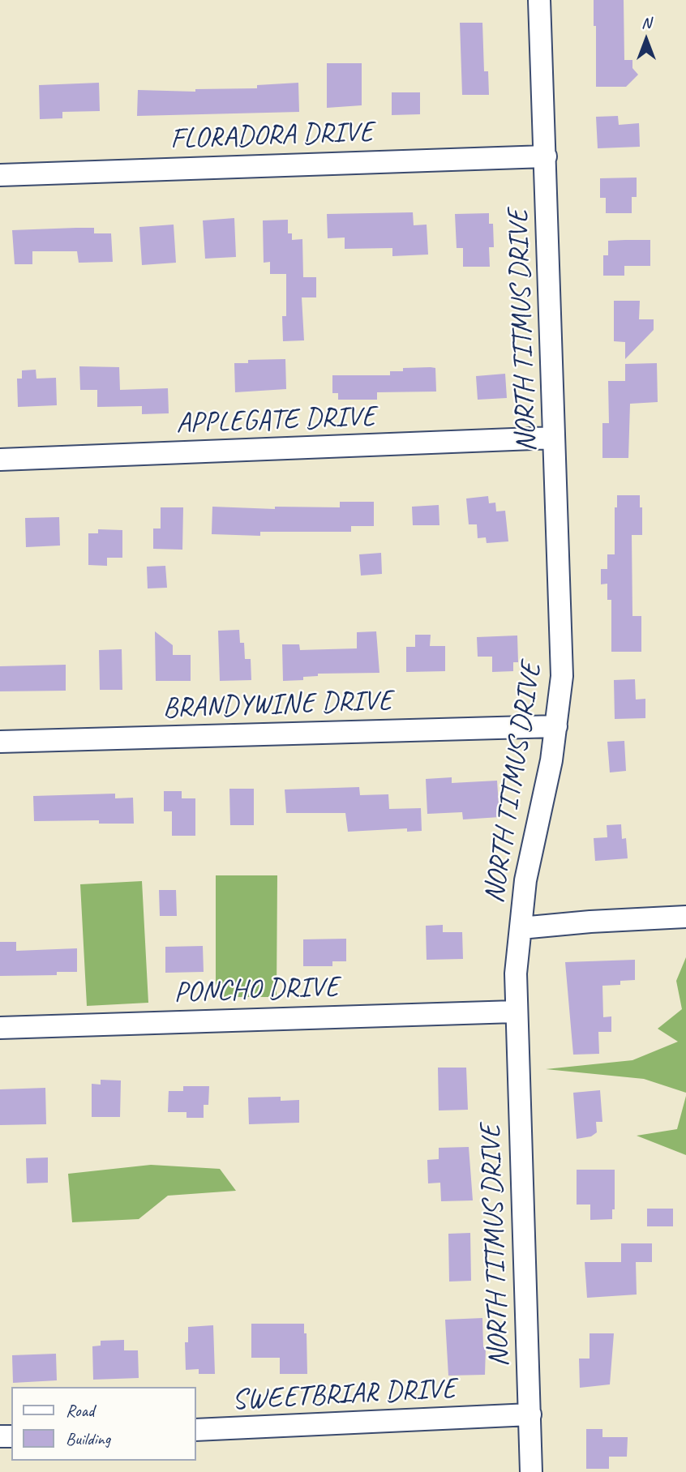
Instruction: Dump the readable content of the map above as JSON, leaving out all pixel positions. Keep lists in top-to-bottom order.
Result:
{
  "streets": {
    "street": [
      "FLORADORA DRIVE",
      "NORTH TITMUS DRIVE",
      "APPLEGATE DRIVE",
      "BRANDYWINE DRIVE",
      "PONCHO DRIVE",
      "SWEETBRIAR DRIVE"
    ]
  },
  "crossings": [
    ["FLORADORA DRIVE", "NORTH TITMUS DRIVE"],
    ["NORTH TITMUS DRIVE", "APPLEGATE DRIVE"],
    ["NORTH TITMUS DRIVE", "BRANDYWINE DRIVE"],
    ["NORTH TITMUS DRIVE", "PONCHO DRIVE"],
    ["NORTH TITMUS DRIVE", "SWEETBRIAR DRIVE"]
  ],
  "legend": ["Road", "Building"],
  "north": "top"
}
